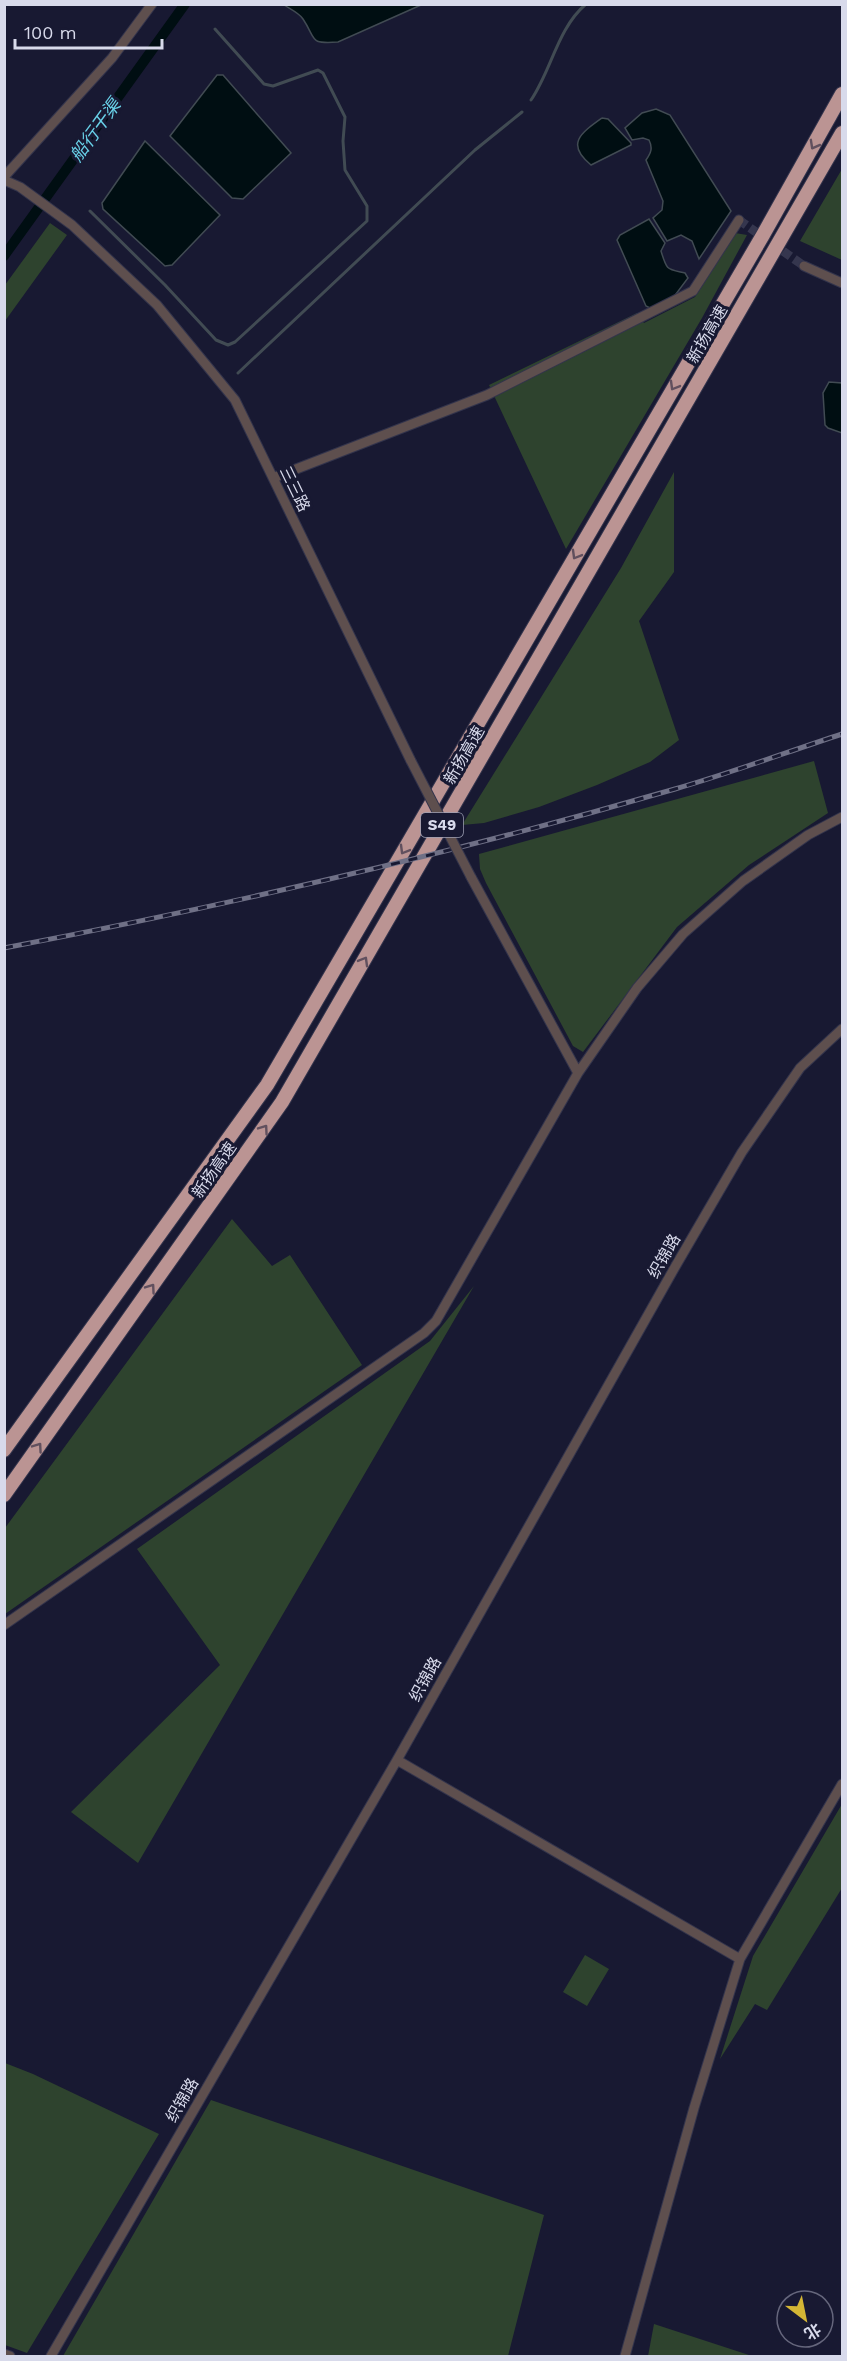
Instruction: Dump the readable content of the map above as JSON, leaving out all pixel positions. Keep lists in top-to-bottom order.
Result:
{
  "streets": {
    "highway": ["新扬高速", "S49"],
    "street": ["三三路", "织锦路"]
  },
  "water": ["船行干渠"],
  "scale_bar": "100 m",
  "north": "bottom right"
}
